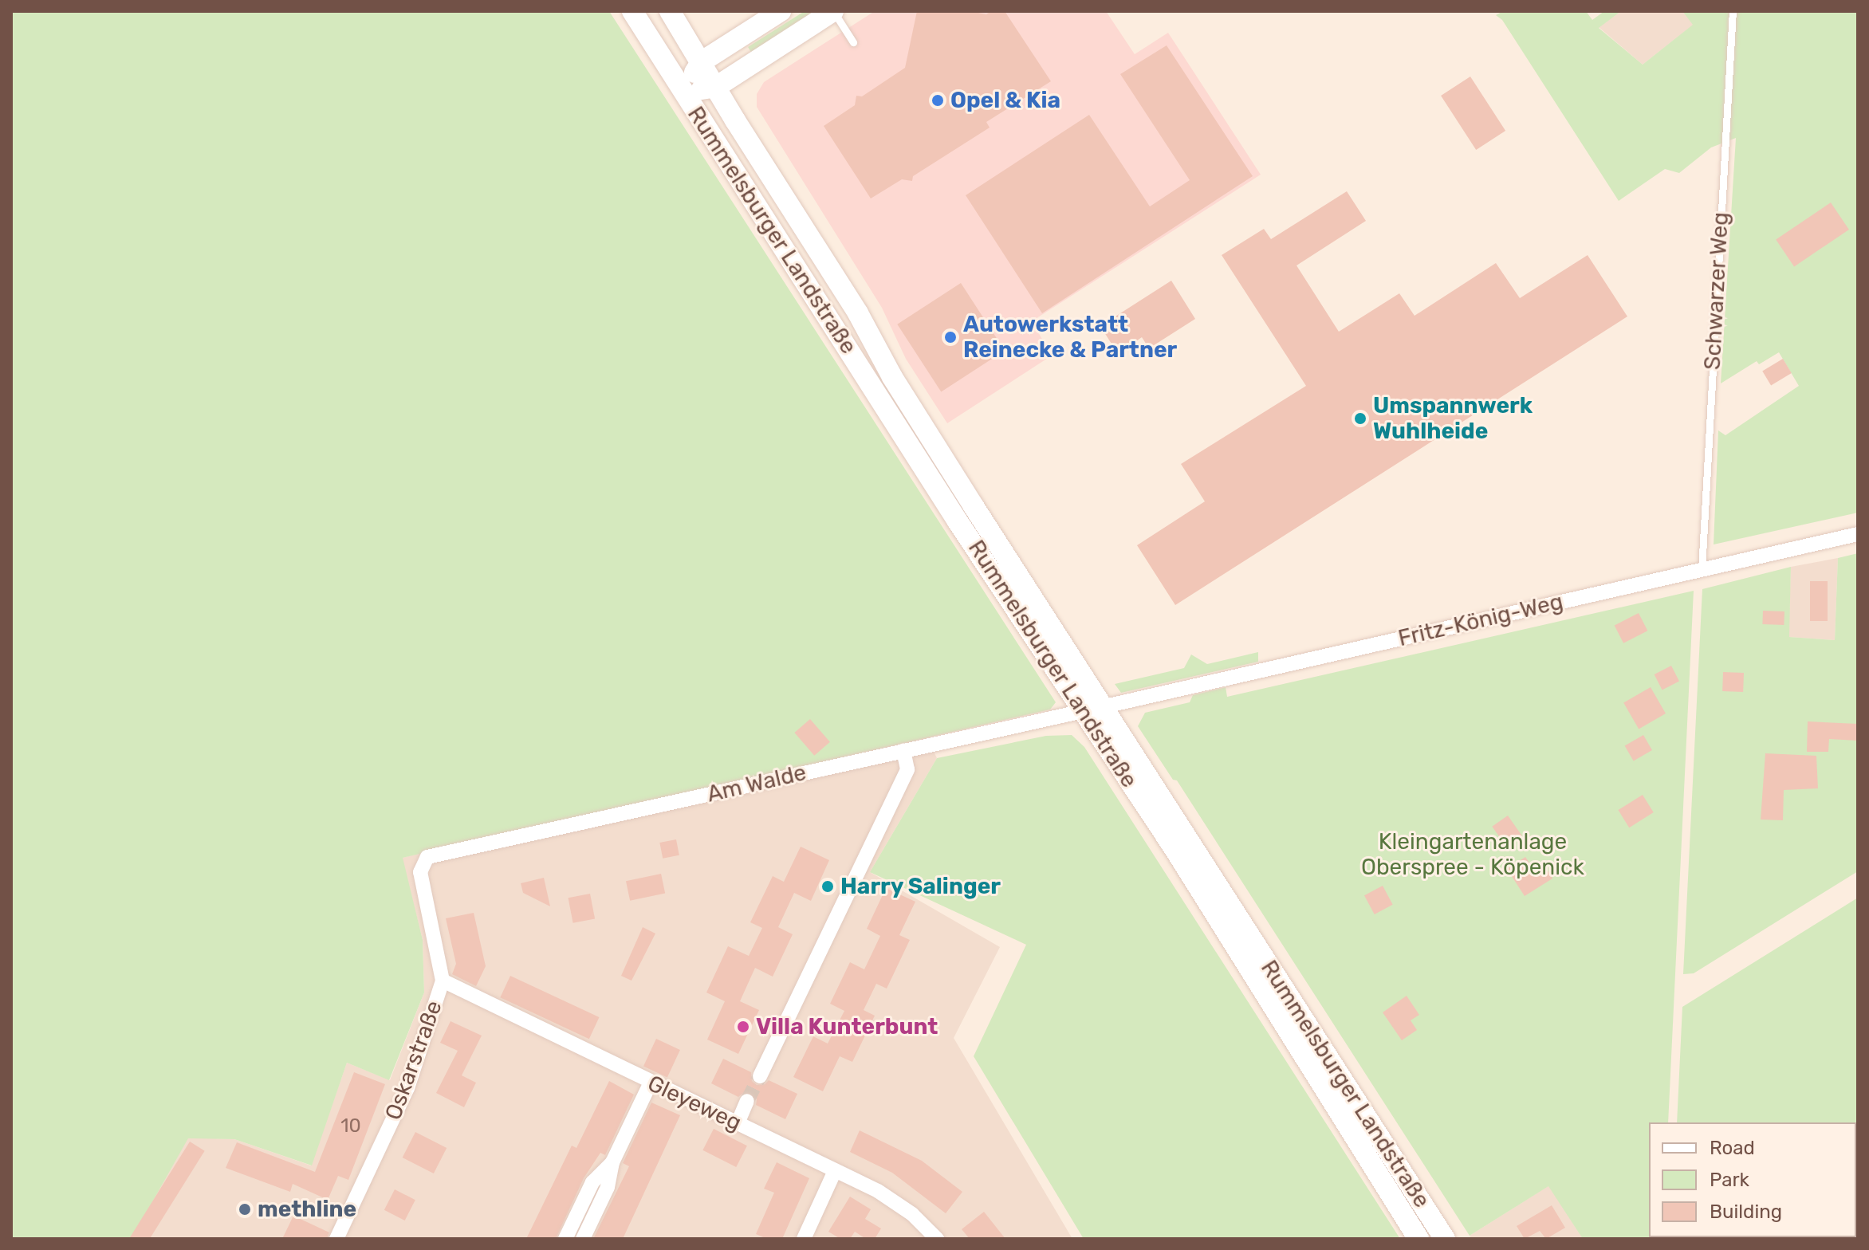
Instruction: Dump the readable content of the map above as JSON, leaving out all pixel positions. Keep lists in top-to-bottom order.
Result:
{
  "streets": {
    "main road": ["Rummelsburger Landstraße"],
    "street": [
      "Fritz-König-Weg",
      "Am Walde",
      "Oskarstraße",
      "Gleyeweg"
    ],
    "lane": ["Schwarzer Weg"]
  },
  "crossings": [
    ["Rummelsburger Landstraße", "Fritz-König-Weg"],
    ["Rummelsburger Landstraße", "Am Walde"],
    ["Schwarzer Weg", "Fritz-König-Weg"],
    ["Fritz-König-Weg", "Am Walde"],
    ["Am Walde", "Oskarstraße"],
    ["Oskarstraße", "Gleyeweg"]
  ],
  "parks": ["Kleingartenanlage Oberspree - Köpenick"],
  "places": [
    "Opel & Kia",
    "Autowerkstatt Reinecke & Partner",
    "Umspannwerk Wuhlheide",
    "Harry Salinger",
    "Villa Kunterbunt",
    "methline"
  ],
  "house_numbers": ["10"],
  "legend": ["Road", "Park", "Building"]
}
